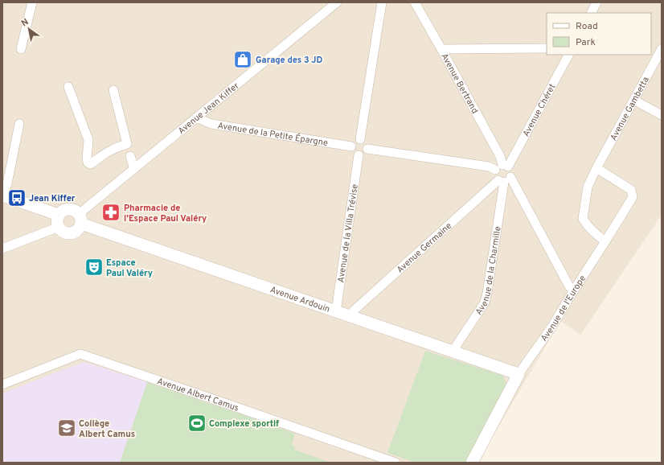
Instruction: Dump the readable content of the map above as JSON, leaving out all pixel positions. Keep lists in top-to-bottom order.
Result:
{
  "streets": {
    "street": [
      "Avenue Bertrand",
      "Avenue Jean Kiffer",
      "Avenue Gambetta",
      "Avenue Chéret",
      "Avenue de la Petite Épargne",
      "Avenue de la Villa Trévise",
      "Avenue Germaine",
      "Avenue de la Charmille",
      "Avenue Ardouin",
      "Avenue de l'Europe",
      "Avenue Albert Camus"
    ]
  },
  "crossings": [
    ["Avenue Bertrand", "Avenue Chéret"],
    ["Avenue Jean Kiffer", "Avenue de la Petite Épargne"],
    ["Avenue Jean Kiffer", "Avenue Ardouin"],
    ["Avenue Gambetta", "Avenue de l'Europe"],
    ["Avenue de la Petite Épargne", "Avenue de la Villa Trévise"],
    ["Avenue de la Villa Trévise", "Avenue Ardouin"],
    ["Avenue Germaine", "Avenue de la Charmille"],
    ["Avenue Germaine", "Avenue Ardouin"],
    ["Avenue de la Charmille", "Avenue Ardouin"],
    ["Avenue Ardouin", "Avenue de l'Europe"]
  ],
  "places": {
    "shop": ["Garage des 3 JD"],
    "bus stop": ["Jean Kiffer"],
    "pharmacy": ["Pharmacie de l'Espace Paul Valéry"],
    "theatre": ["Espace Paul Valéry"],
    "sports": ["Complexe sportif"],
    "school or university": ["Collège Albert Camus"]
  },
  "legend": ["Road", "Park"],
  "north": "top left"
}
